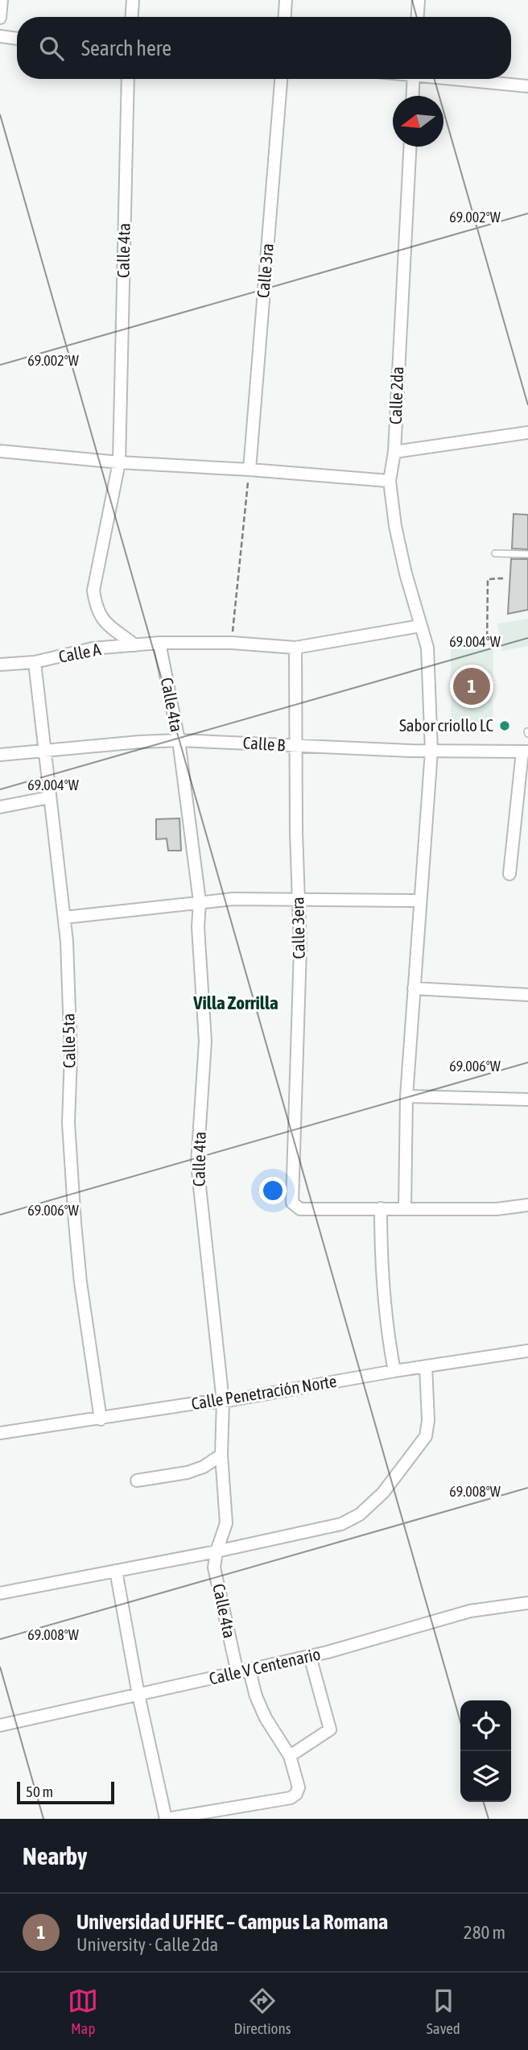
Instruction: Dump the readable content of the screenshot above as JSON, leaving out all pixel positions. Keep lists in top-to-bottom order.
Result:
{
  "streets": {
    "street": [
      "Calle 4ta",
      "Calle 3ra",
      "Calle 2da",
      "Calle A",
      "Calle B",
      "Calle 3era",
      "Calle 5ta",
      "Calle Penetración Norte",
      "Calle V Centenario"
    ]
  },
  "crossings": [
    ["Calle 4ta", "Calle A"],
    ["Calle 4ta", "Calle B"],
    ["Calle 4ta", "Calle Penetración Norte"],
    ["Calle 4ta", "Calle V Centenario"],
    ["Calle 2da", "Calle A"],
    ["Calle 2da", "Calle B"],
    ["Calle A", "Calle 3era"],
    ["Calle A", "Calle 5ta"],
    ["Calle B", "Calle 3era"],
    ["Calle B", "Calle 5ta"],
    ["Calle 5ta", "Calle Penetración Norte"]
  ],
  "districts": ["Villa Zorrilla"],
  "places": ["Sabor criollo LC"],
  "scale_bar": "50 m",
  "north": "left",
  "page": {
    "search": "Search here",
    "pins": "1",
    "scale": "50 m",
    "heading": "Nearby",
    "list": [
      {
        "mark": "1",
        "name": "Universidad UFHEC – Campus La Romana",
        "note": "University · Calle 2da",
        "value": "280 m"
      }
    ],
    "nav": ["Map", "Directions", "Saved"]
  },
  "coordinates": [
    "69.002°W",
    "69.004°W",
    "69.006°W",
    "69.008°W"
  ]
}
